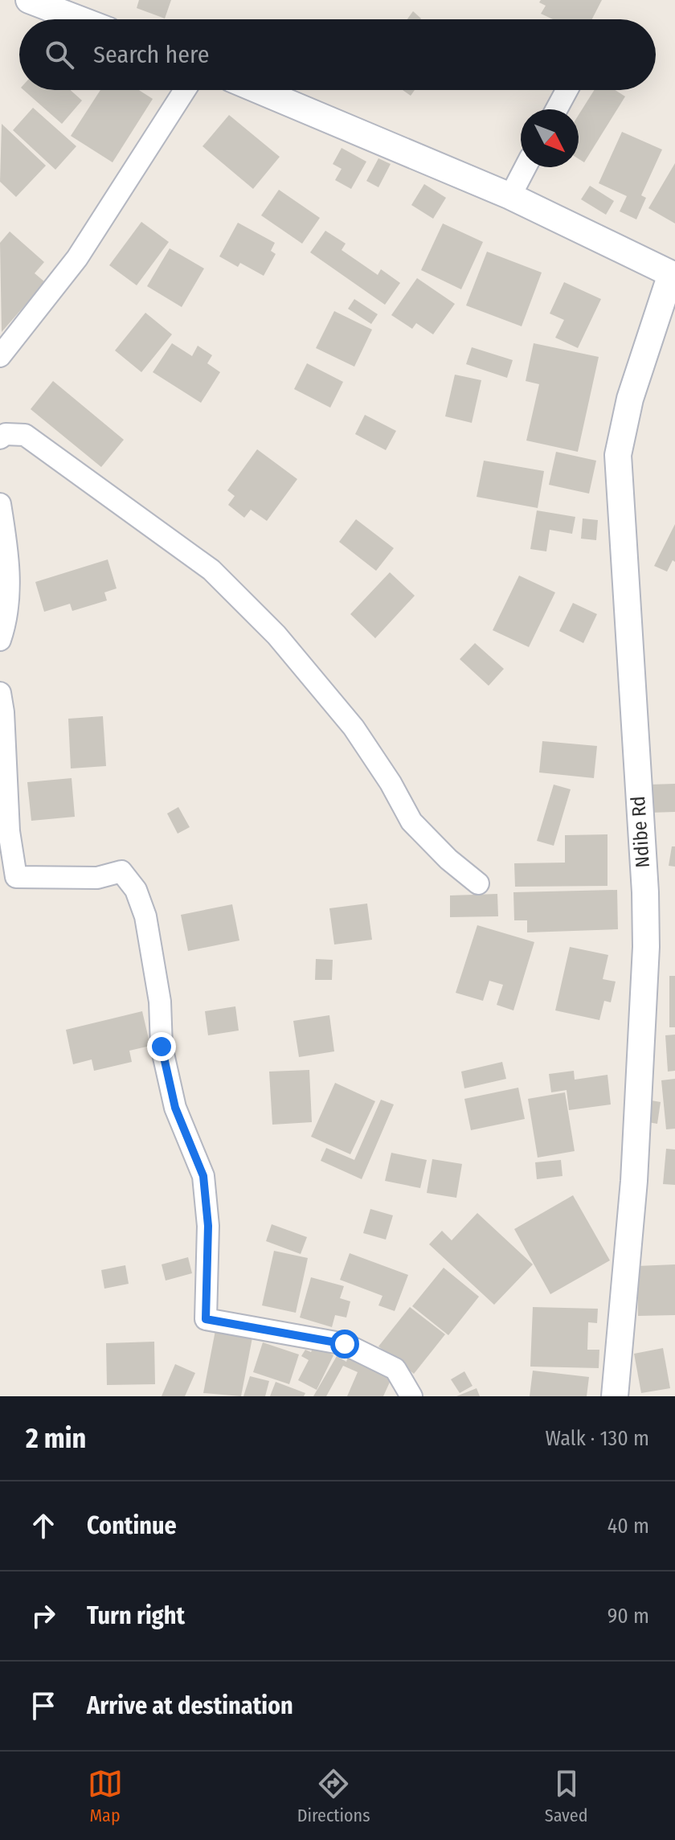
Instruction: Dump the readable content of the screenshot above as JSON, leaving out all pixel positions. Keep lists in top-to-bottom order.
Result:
{
  "streets": {
    "street": ["Ndibe Rd"]
  },
  "north": "bottom right",
  "page": {
    "search": "Search here",
    "heading": ["2 min", "Walk · 130 m"],
    "list": [
      ["Continue", "40 m"],
      ["Turn right", "90 m"],
      "Arrive at destination"
    ],
    "nav": ["Map", "Directions", "Saved"]
  }
}
